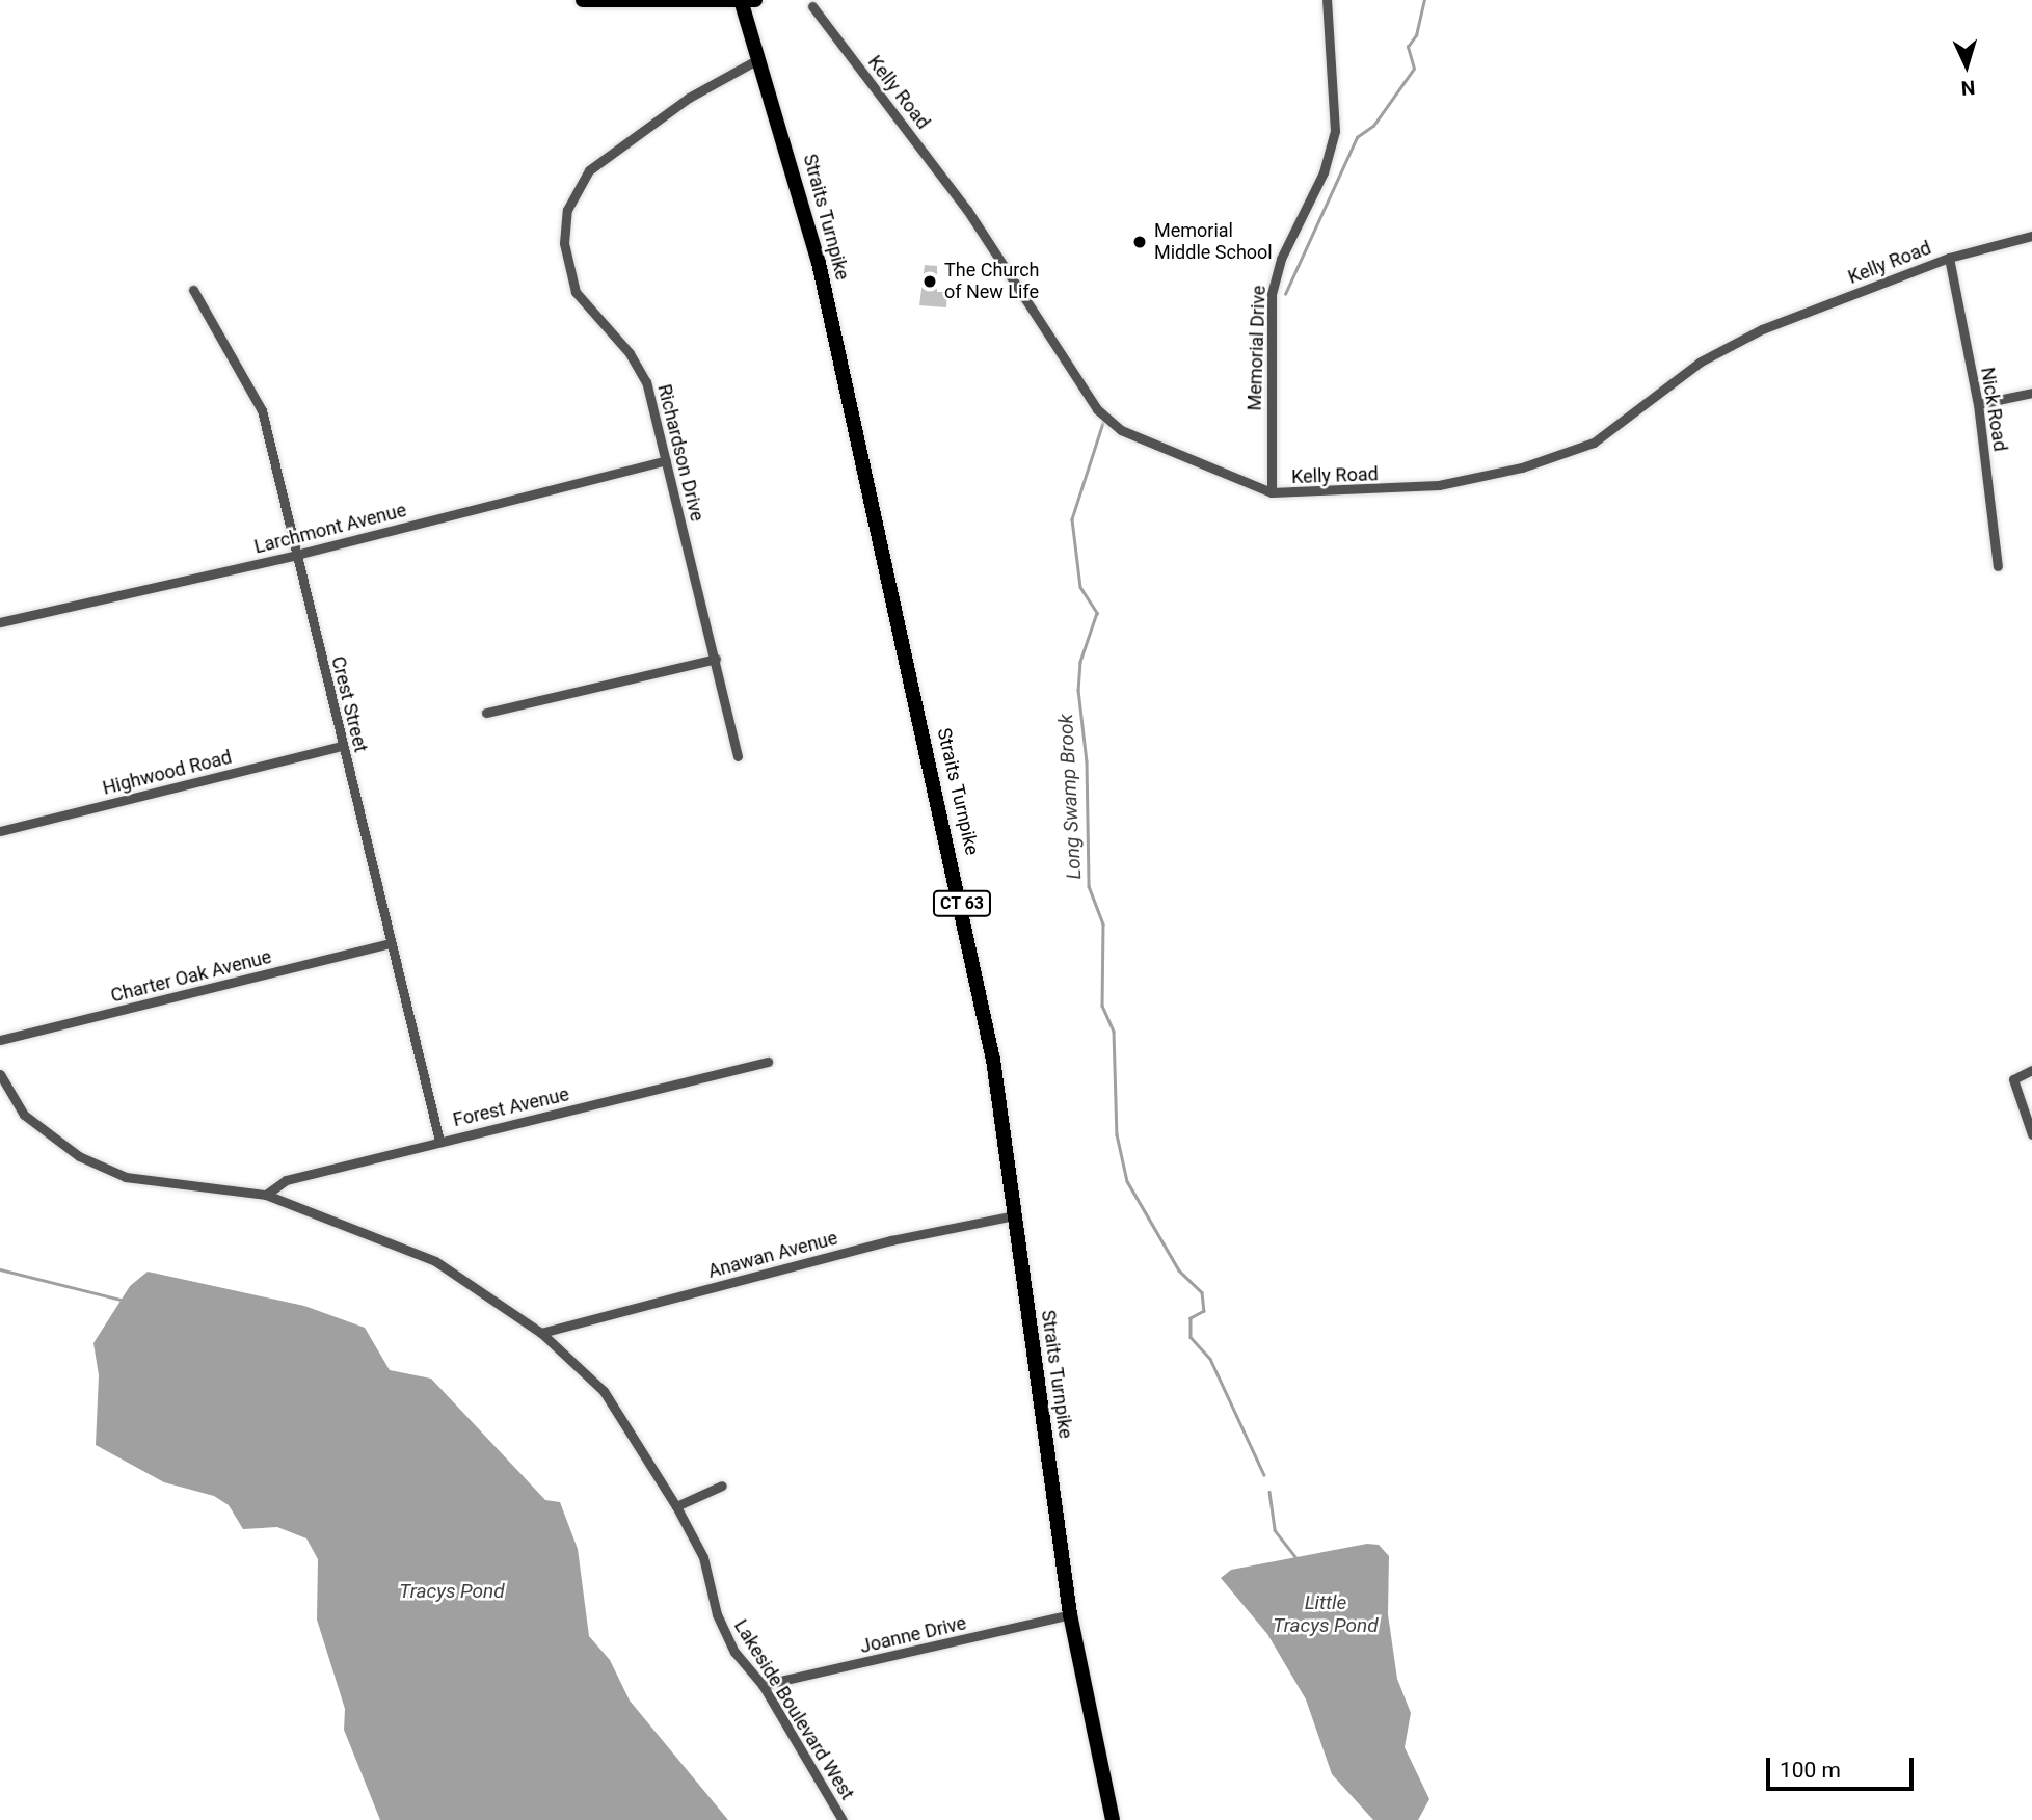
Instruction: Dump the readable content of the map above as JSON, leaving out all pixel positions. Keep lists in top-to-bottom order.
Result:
{
  "streets": {
    "main road": ["Straits Turnpike", "CT 63"],
    "street": [
      "Kelly Road",
      "Memorial Drive",
      "Nick Road",
      "Richardson Drive",
      "Larchmont Avenue",
      "Crest Street",
      "Highwood Road",
      "Charter Oak Avenue",
      "Forest Avenue",
      "Anawan Avenue",
      "Joanne Drive",
      "Lakeside Boulevard West"
    ]
  },
  "crossings": [
    ["Kelly Road", "Memorial Drive"],
    ["Kelly Road", "Nick Road"],
    ["Straits Turnpike", "Richardson Drive"],
    ["Straits Turnpike", "Anawan Avenue"],
    ["Straits Turnpike", "Joanne Drive"],
    ["Richardson Drive", "Larchmont Avenue"],
    ["Larchmont Avenue", "Crest Street"],
    ["Crest Street", "Highwood Road"],
    ["Crest Street", "Charter Oak Avenue"],
    ["Crest Street", "Forest Avenue"],
    ["Forest Avenue", "Lakeside Boulevard West"],
    ["Anawan Avenue", "Lakeside Boulevard West"],
    ["Joanne Drive", "Lakeside Boulevard West"]
  ],
  "water": ["Long Swamp Brook", "Tracys Pond", "Little Tracys Pond"],
  "places": ["Memorial Middle School", "The Church of New Life"],
  "scale_bar": "100 m",
  "north": "bottom"
}
